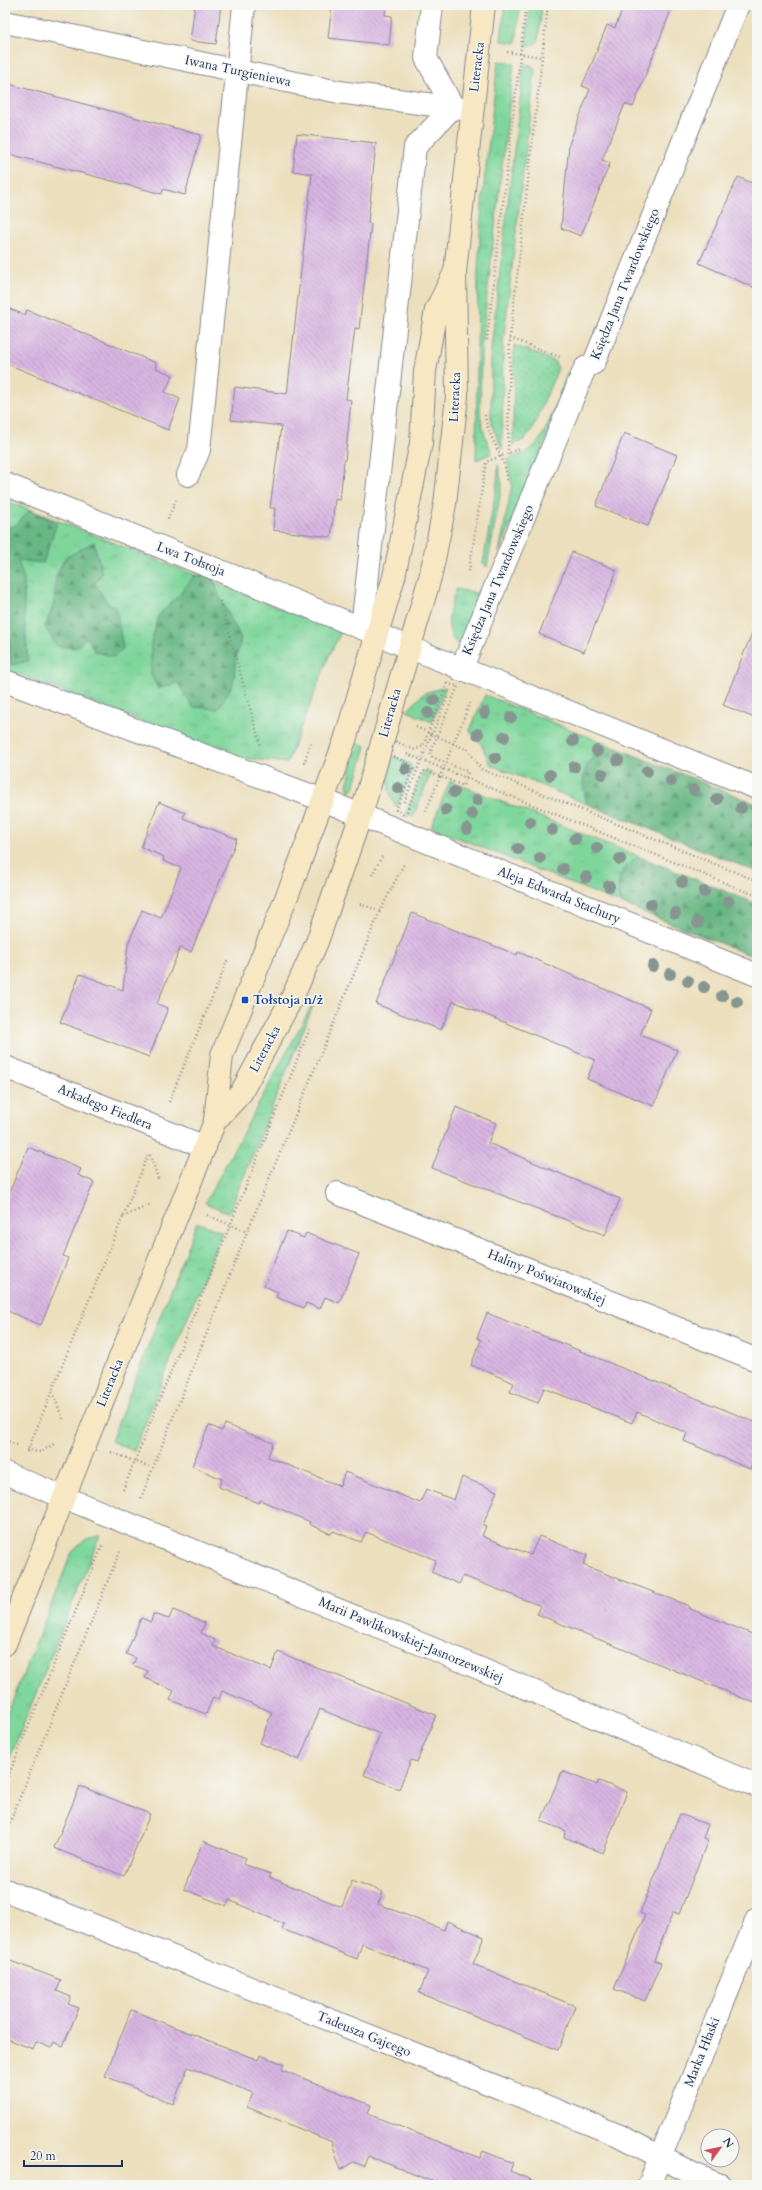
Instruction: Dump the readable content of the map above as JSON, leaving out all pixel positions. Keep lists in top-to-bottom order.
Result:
{
  "streets": {
    "street": [
      "Literacka",
      "Iwana Turgieniewa",
      "Księdza Jana Twardowskiego",
      "Lwa Tołstoja",
      "Aleja Edwarda Stachury",
      "Arkadego Fiedlera",
      "Haliny Poświatowskiej",
      "Marii Pawlikowskiej-Jasnorzewskiej",
      "Tadeusza Gajcego",
      "Marka Hłaski"
    ]
  },
  "crossings": [
    ["Literacka", "Iwana Turgieniewa"],
    ["Literacka", "Lwa Tołstoja"],
    ["Literacka", "Aleja Edwarda Stachury"],
    ["Literacka", "Arkadego Fiedlera"],
    ["Literacka", "Marii Pawlikowskiej-Jasnorzewskiej"],
    ["Tadeusza Gajcego", "Marka Hłaski"]
  ],
  "places": {
    "transit": ["Tołstoja n/ż"]
  },
  "scale_bar": "20 m",
  "north": "top right"
}
